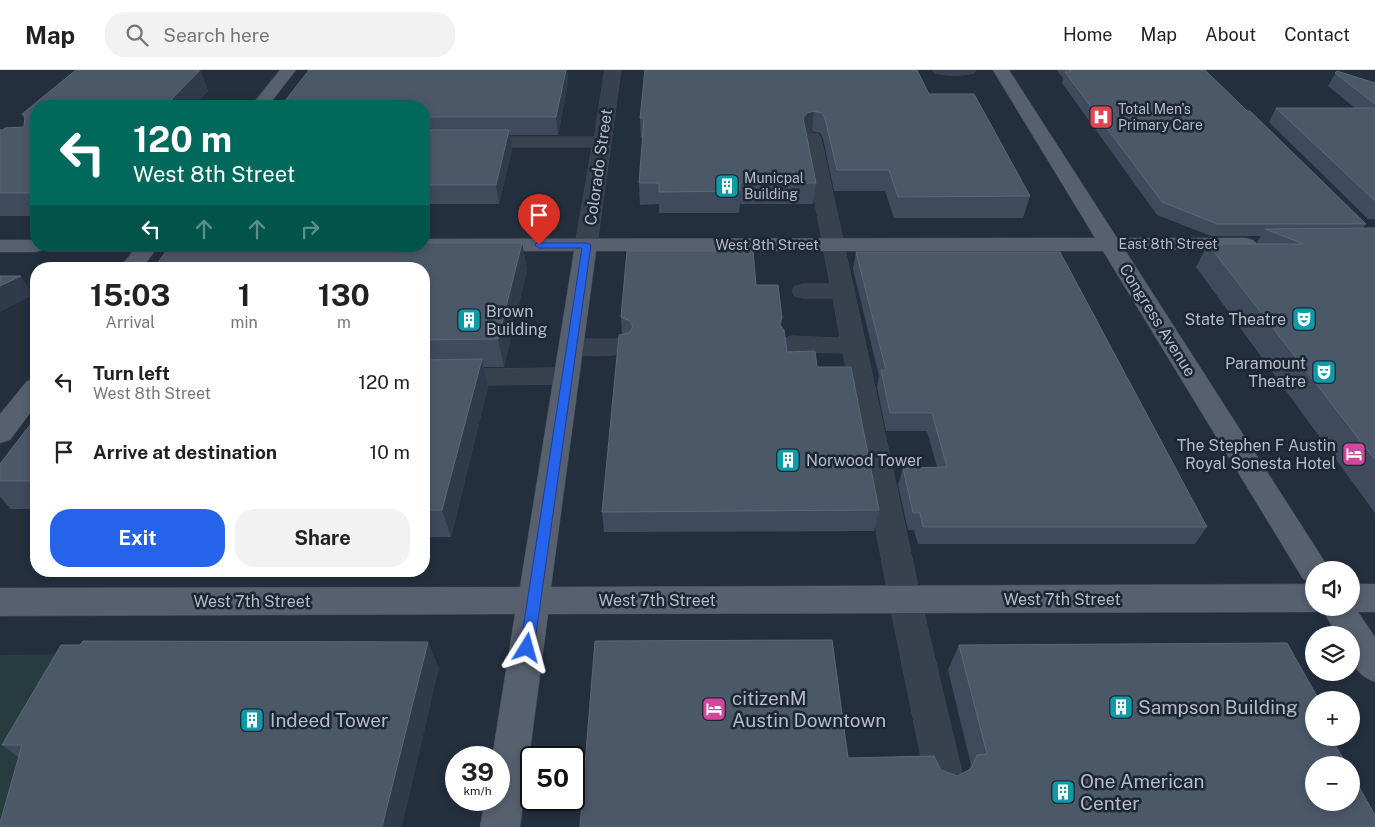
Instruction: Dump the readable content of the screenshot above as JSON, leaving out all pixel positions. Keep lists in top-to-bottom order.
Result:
{
  "streets": {
    "main road": [
      "Colorado Street",
      "East 8th Street",
      "West 8th Street",
      "Congress Avenue",
      "West 7th Street"
    ]
  },
  "crossings": [
    ["Colorado Street", "West 8th Street"],
    ["Colorado Street", "West 7th Street"],
    ["East 8th Street", "West 8th Street"],
    ["East 8th Street", "Congress Avenue"],
    ["West 8th Street", "Congress Avenue"]
  ],
  "places": {
    "hospital": ["Total Men's Primary Care"],
    "building": [
      "Municpal Building",
      "Brown Building",
      "Norwood Tower",
      "Sampson Building",
      "Indeed Tower",
      "One American Center"
    ],
    "theatre": ["State Theatre", "Paramount Theatre"],
    "hotel": ["The Stephen F Austin Royal Sonesta Hotel", "citizenM Austin Downtown"]
  },
  "page": {
    "header": "Map",
    "search": "Search here",
    "nav": [
      "Home",
      "Map",
      "About",
      "Contact"
    ],
    "turn": ["120 m", "West 8th Street"],
    "eta": [
      "15:03",
      "Arrival",
      "1",
      "min",
      "130",
      "m"
    ],
    "list": [
      {
        "name": "Turn left",
        "note": "West 8th Street",
        "value": "120 m"
      },
      {
        "name": "Arrive at destination",
        "value": "10 m"
      }
    ],
    "buttons": ["Exit", "Share"],
    "map_buttons": ["+", "−"],
    "speed": "39 km/h",
    "limit": "50"
  }
}
